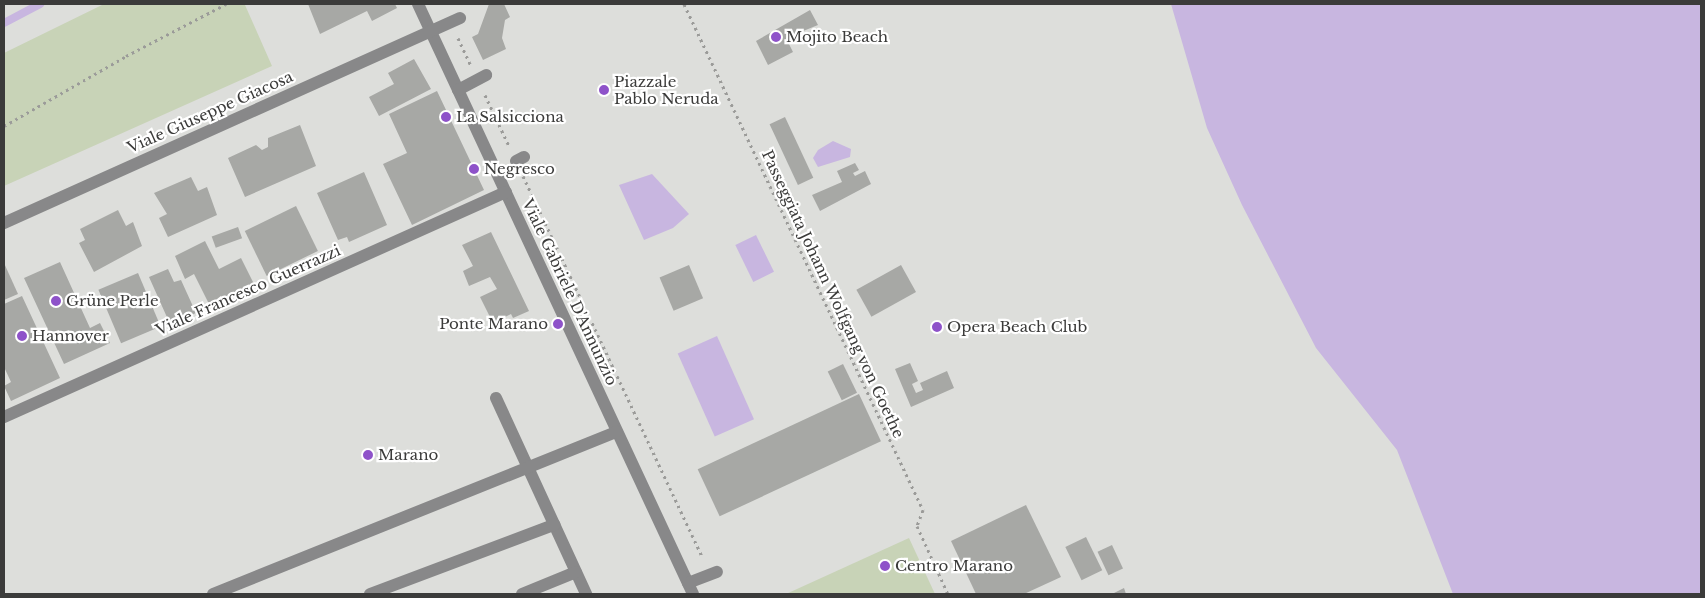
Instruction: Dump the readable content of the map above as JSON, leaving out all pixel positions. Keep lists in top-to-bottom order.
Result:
{
  "streets": {
    "street": ["Viale Giuseppe Giacosa", "Viale Francesco Guerrazzi", "Viale Gabriele D'Annunzio"],
    "path": ["Passeggiata Johann Wolfgang von Goethe"]
  },
  "crossings": [
    ["Viale Giuseppe Giacosa", "Viale Gabriele D'Annunzio"],
    ["Viale Francesco Guerrazzi", "Viale Gabriele D'Annunzio"]
  ],
  "places": [
    "Mojito Beach",
    "Piazzale Pablo Neruda",
    "La Salsicciona",
    "Negresco",
    "Grüne Perle",
    "Ponte Marano",
    "Opera Beach Club",
    "Hannover",
    "Marano",
    "Centro Marano"
  ]
}
